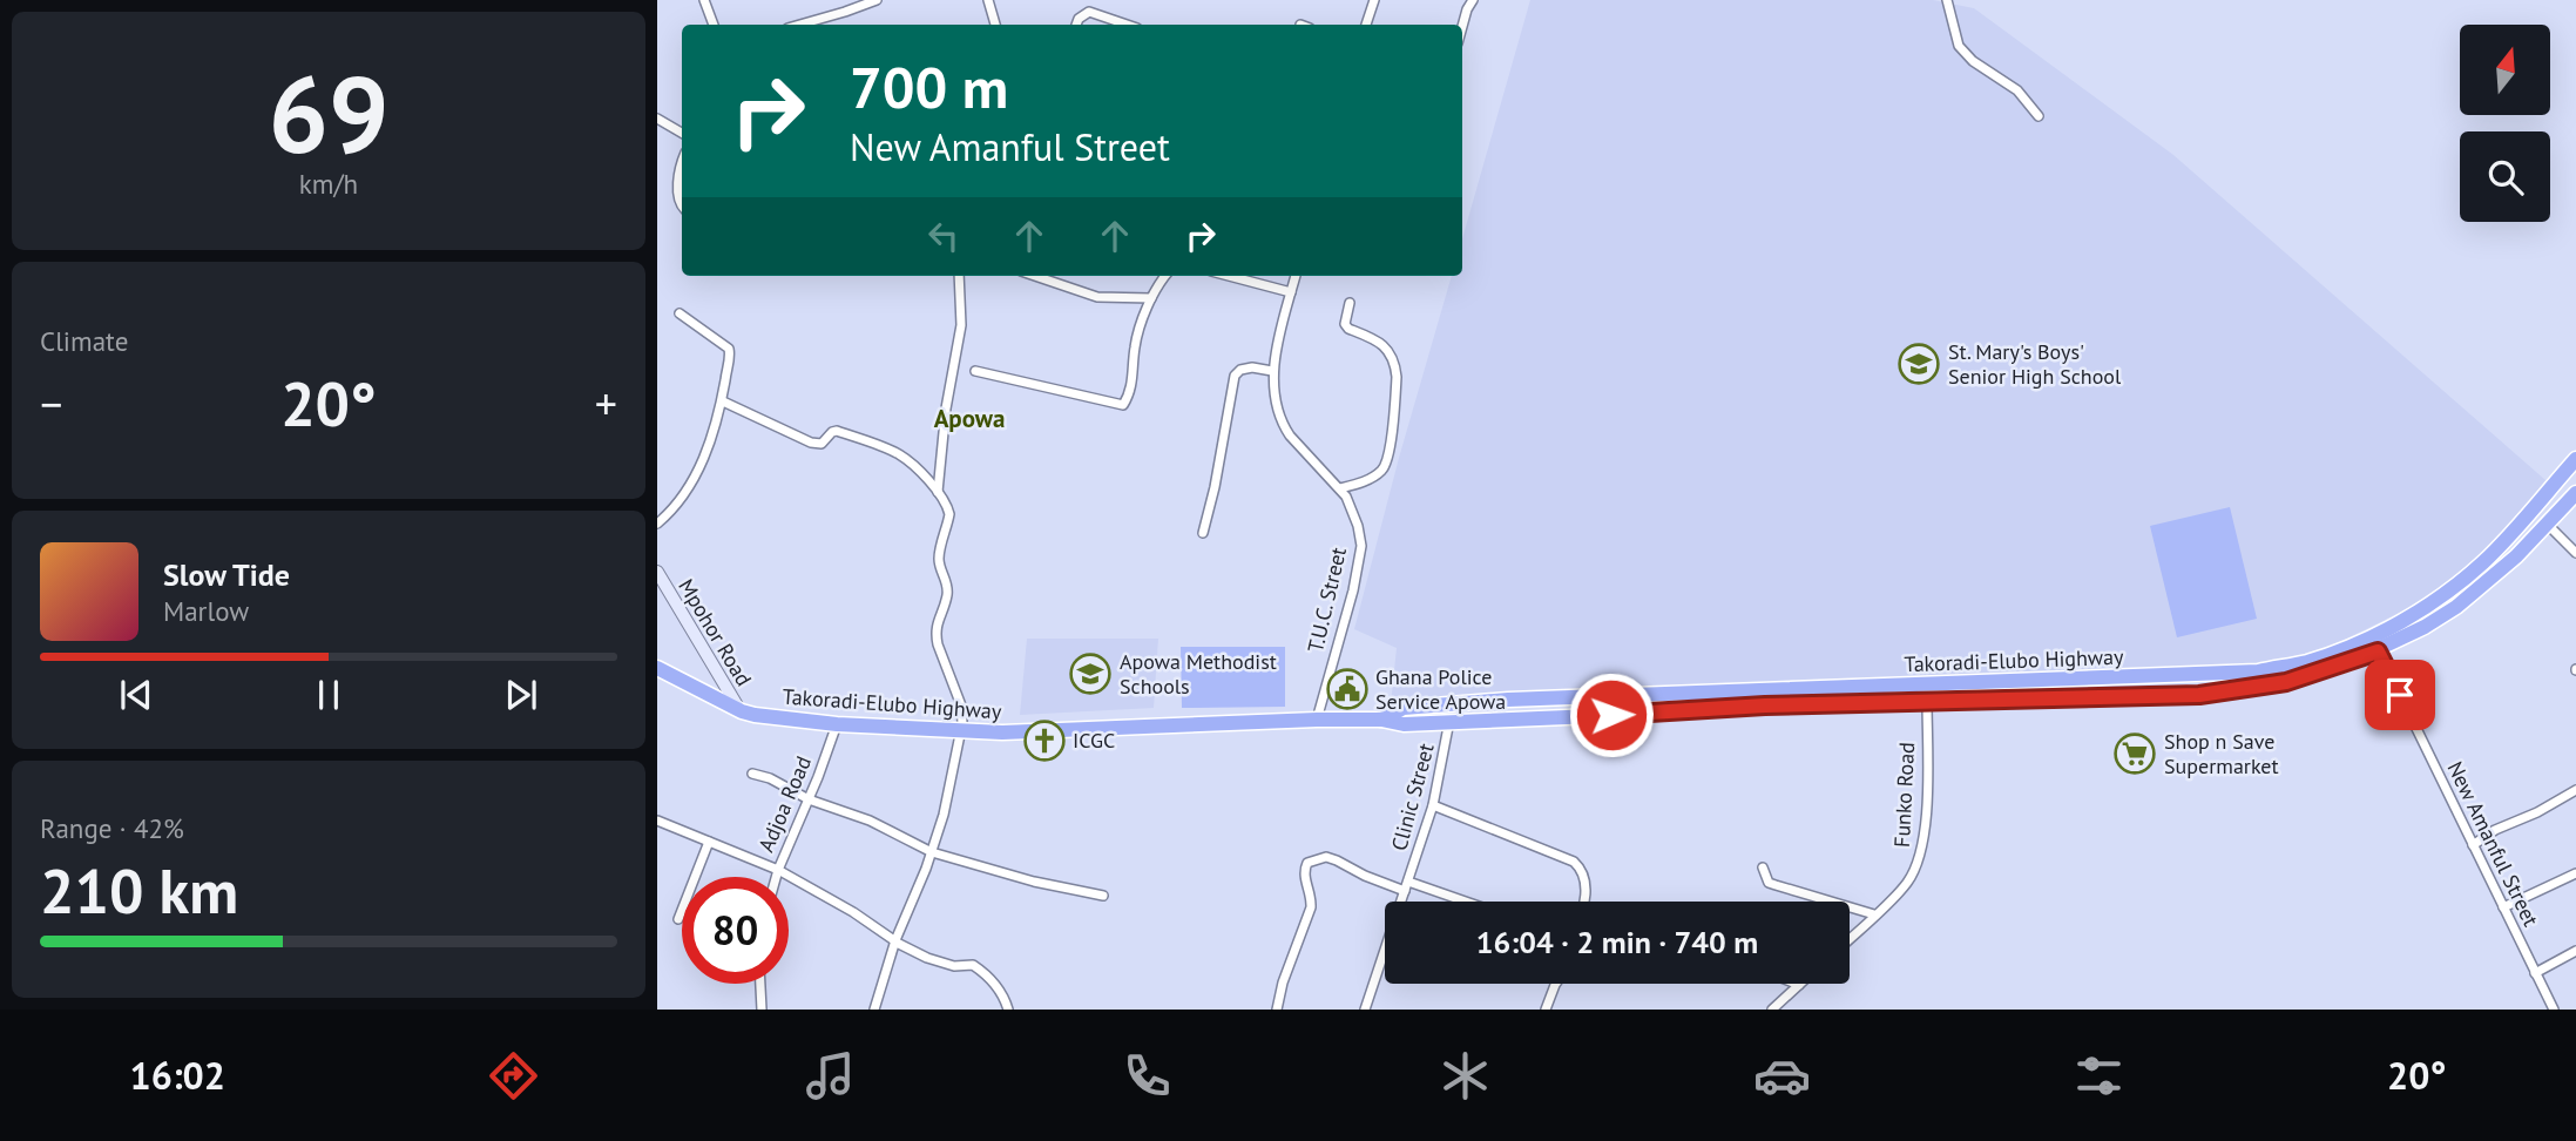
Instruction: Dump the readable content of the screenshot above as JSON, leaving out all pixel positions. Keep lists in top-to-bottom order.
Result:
{
  "streets": {
    "highway": ["Takoradi-Elubo Highway"],
    "main road": ["Mpohor Road"],
    "street": [
      "T.U.C. Street",
      "Funko Road",
      "Clinic Street",
      "Adjoa Road",
      "New Amanful Street"
    ]
  },
  "crossings": [
    ["T.U.C. Street", "Takoradi-Elubo Highway"],
    ["Mpohor Road", "Takoradi-Elubo Highway"],
    ["Takoradi-Elubo Highway", "Funko Road"],
    ["Takoradi-Elubo Highway", "Clinic Street"],
    ["Takoradi-Elubo Highway", "Adjoa Road"],
    ["Takoradi-Elubo Highway", "New Amanful Street"]
  ],
  "districts": ["Apowa"],
  "places": {
    "school or university": ["St. Mary's Boys' Senior High School", "Apowa Methodist Schools"],
    "public building": ["Ghana Police Service Apowa"],
    "church": ["ICGC"],
    "supermarket": ["Shop n Save Supermarket"]
  },
  "north": "top",
  "page": {
    "tile": [
      ["69", "km/h"],
      "Climate",
      ["Range · 42%", "210 km"]
    ],
    "turn": ["700 m", "New Amanful Street"],
    "heat": ["−", "20°", "+"],
    "song": ["Slow Tide", "Marlow"],
    "limit": "80",
    "trip": "16:04 · 2 min · 740 m",
    "tabs": ["16:02", "20°"]
  }
}
